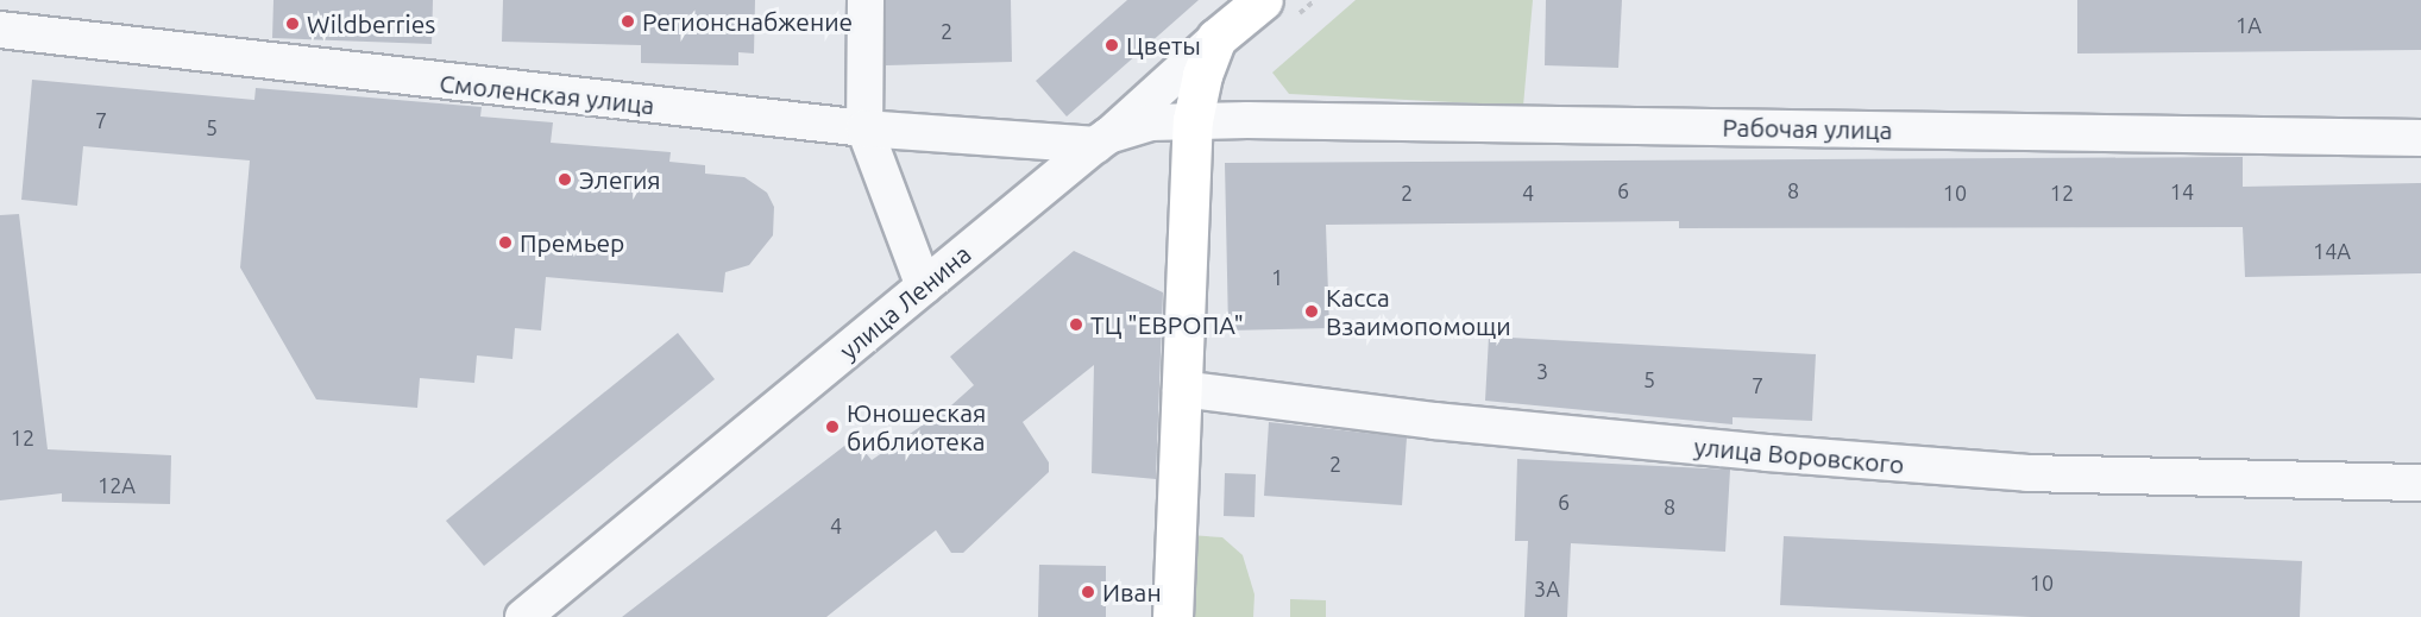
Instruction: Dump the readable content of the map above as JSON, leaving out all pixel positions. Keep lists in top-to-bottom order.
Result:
{
  "streets": {
    "street": [
      "Смоленская улица",
      "Рабочая улица",
      "улица Ленина",
      "улица Воровского"
    ]
  },
  "crossings": [
    ["Смоленская улица", "улица Ленина"],
    ["Рабочая улица", "улица Ленина"]
  ],
  "places": [
    "Регионснабжение",
    "Wildberries",
    "Цветы",
    "Элегия",
    "Премьер",
    "Касса Взаимопомощи",
    "ТЦ \"ЕВРОПА\"",
    "Юношеская библиотека",
    "Иван"
  ],
  "house_numbers": [
    "1А",
    "2",
    "7",
    "5",
    "6",
    "8",
    "14",
    "2",
    "4",
    "10",
    "12",
    "14А",
    "1",
    "3",
    "5",
    "7",
    "12",
    "2",
    "12А",
    "6",
    "8",
    "4",
    "10",
    "3А"
  ]
}
